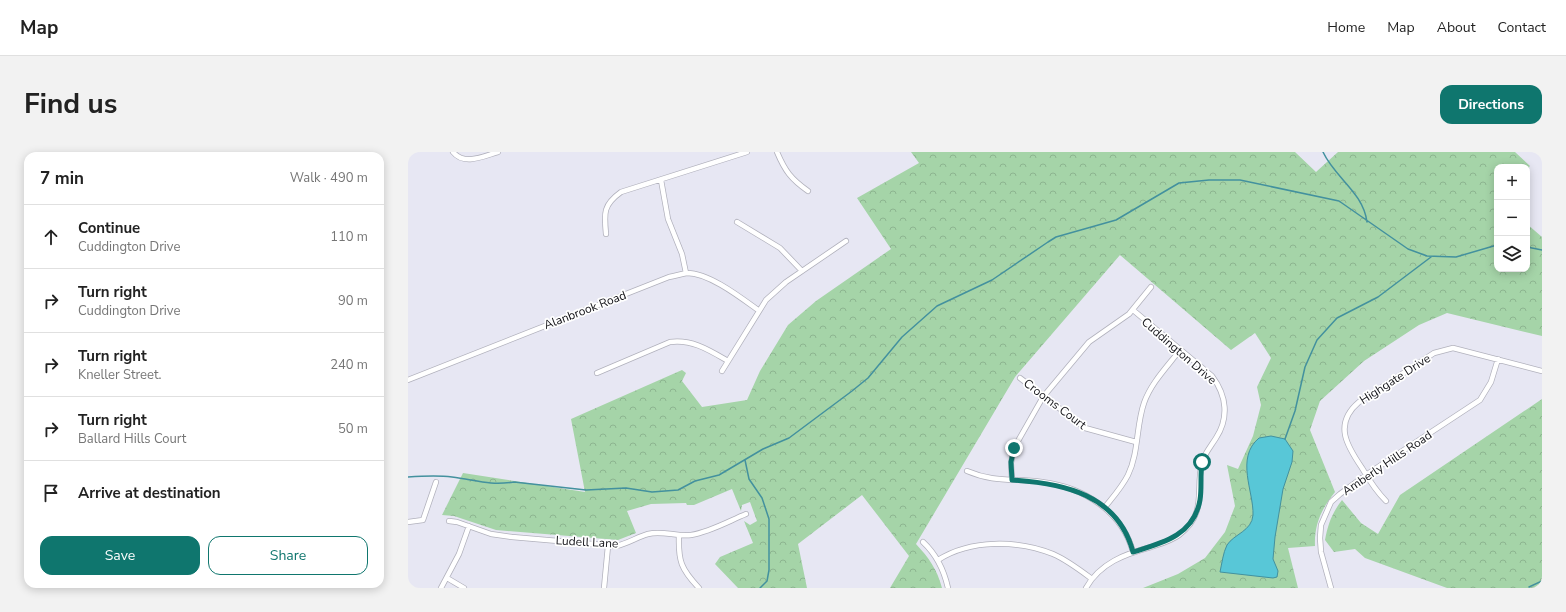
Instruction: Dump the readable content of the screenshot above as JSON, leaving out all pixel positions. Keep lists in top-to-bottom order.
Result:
{
  "streets": {
    "street": [
      "Alanbrook Road",
      "Cuddington Drive",
      "Highgate Drive",
      "Crooms Court",
      "Amberly Hills Road",
      "Ludell Lane"
    ]
  },
  "crossings": [
    ["Highgate Drive", "Amberly Hills Road"]
  ],
  "page": {
    "header": "Map",
    "nav": [
      "Home",
      "Map",
      "About",
      "Contact"
    ],
    "title": "Find us",
    "buttons": [
      "Directions",
      ["Save", "Share"]
    ],
    "heading": ["7 min", "Walk · 490 m"],
    "map_buttons": ["+", "−"],
    "list": [
      ["Continue", "Cuddington Drive", "110 m"],
      ["Turn right", "Cuddington Drive", "90 m"],
      ["Turn right", "Kneller Street.", "240 m"],
      ["Turn right", "Ballard Hills Court", "50 m"],
      "Arrive at destination"
    ]
  }
}
